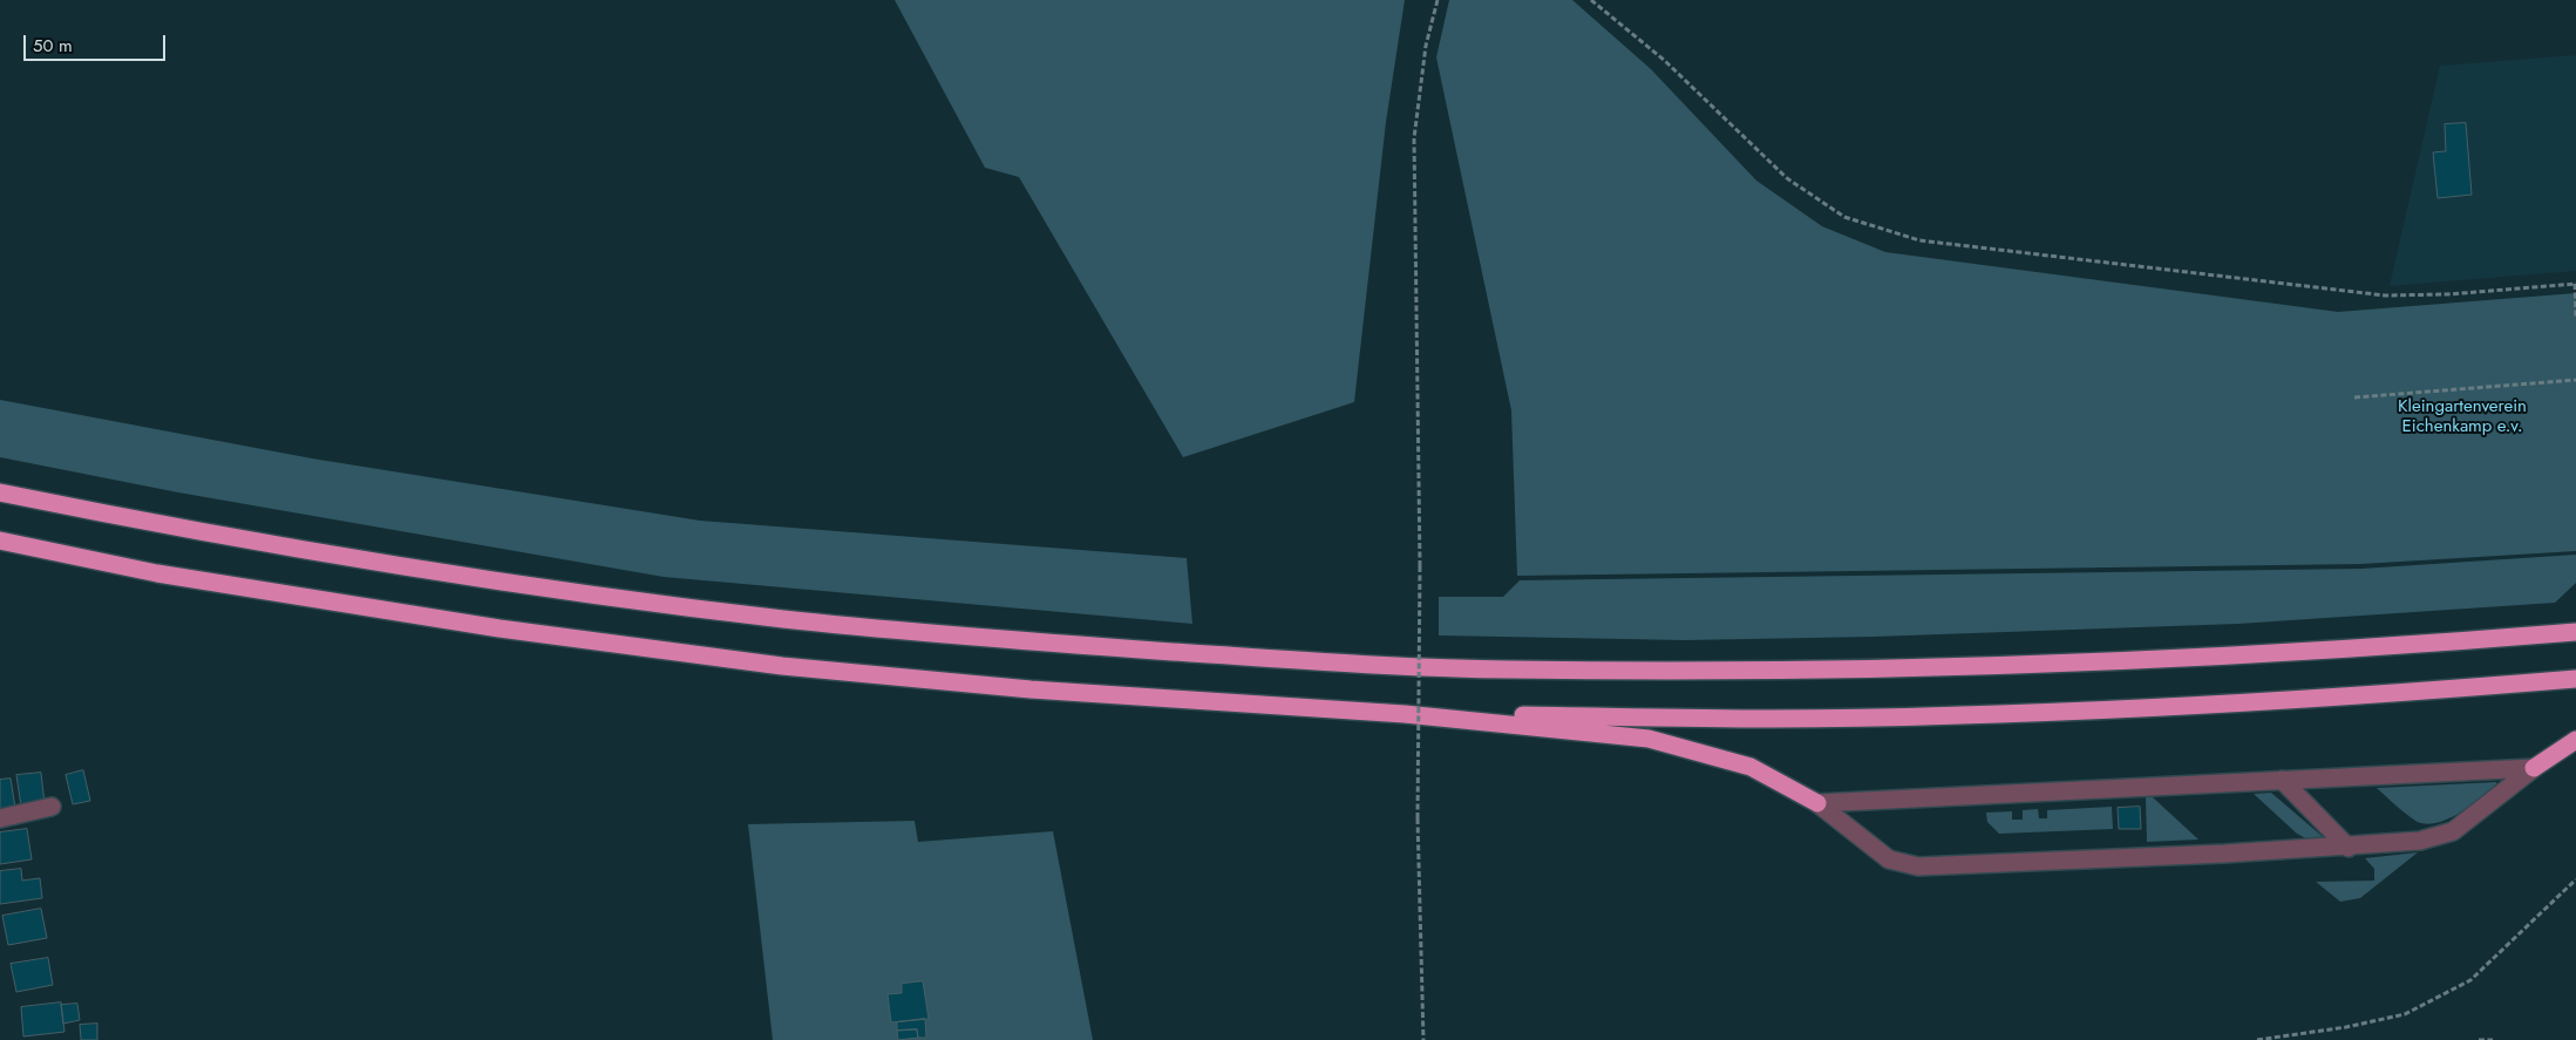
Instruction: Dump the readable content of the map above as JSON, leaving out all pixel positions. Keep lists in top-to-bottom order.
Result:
{
  "parks": ["Kleingartenverein Eichenkamp e.v."],
  "scale_bar": "50 m"
}
